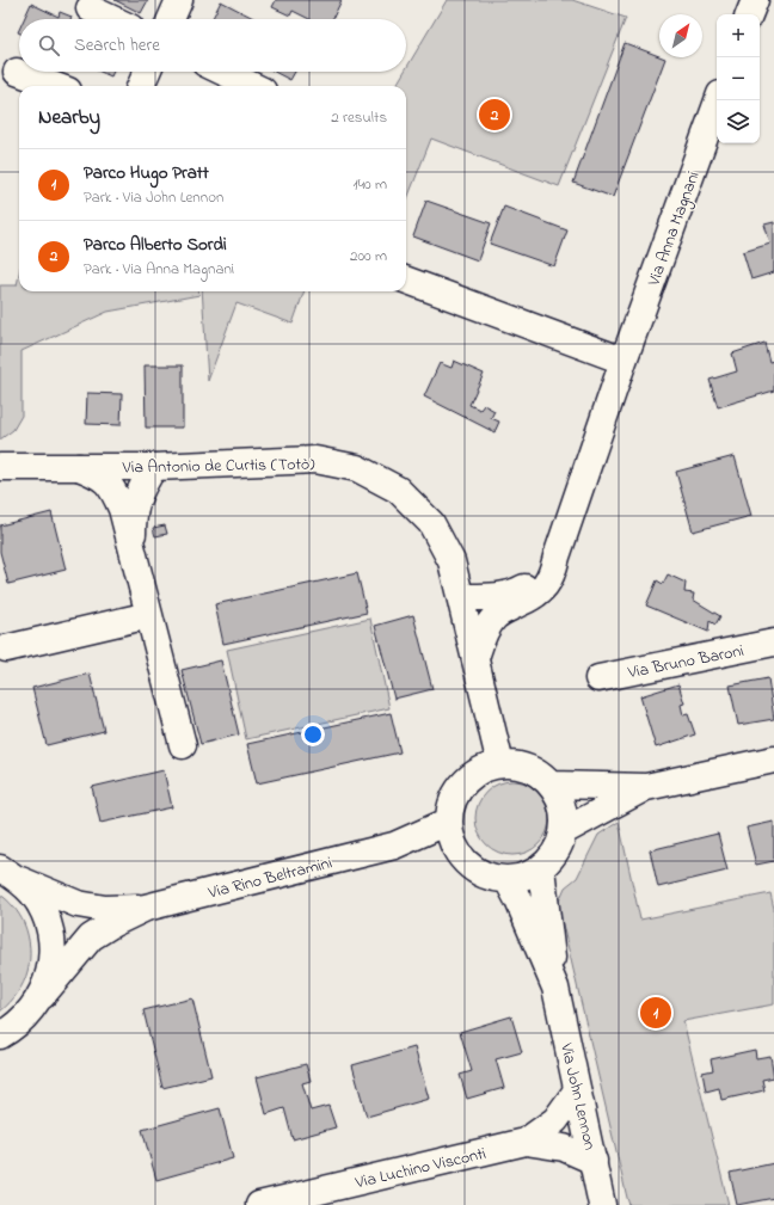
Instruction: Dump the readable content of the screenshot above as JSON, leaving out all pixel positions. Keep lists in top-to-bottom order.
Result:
{
  "streets": {
    "street": [
      "Via Anna Magnani",
      "Via Antonio de Curtis (Totò)",
      "Via Bruno Baroni",
      "Via Rino Beltramini",
      "Via John Lennon",
      "Via Luchino Visconti"
    ]
  },
  "crossings": [
    ["Via Anna Magnani", "Via Antonio de Curtis (Totò)"],
    ["Via Antonio de Curtis (Totò)", "Via Rino Beltramini"],
    ["Via Antonio de Curtis (Totò)", "Via John Lennon"],
    ["Via Rino Beltramini", "Via John Lennon"],
    ["Via John Lennon", "Via Luchino Visconti"]
  ],
  "north": "top right",
  "page": {
    "map_buttons": ["+", "−"],
    "search": "Search here",
    "heading": ["Nearby", "2 results"],
    "pins": ["2", "1"],
    "list": [
      {
        "mark": "1",
        "name": "Parco Hugo Pratt",
        "note": "Park · Via John Lennon",
        "value": "140 m"
      },
      {
        "mark": "2",
        "name": "Parco Alberto Sordi",
        "note": "Park · Via Anna Magnani",
        "value": "200 m"
      }
    ]
  }
}
